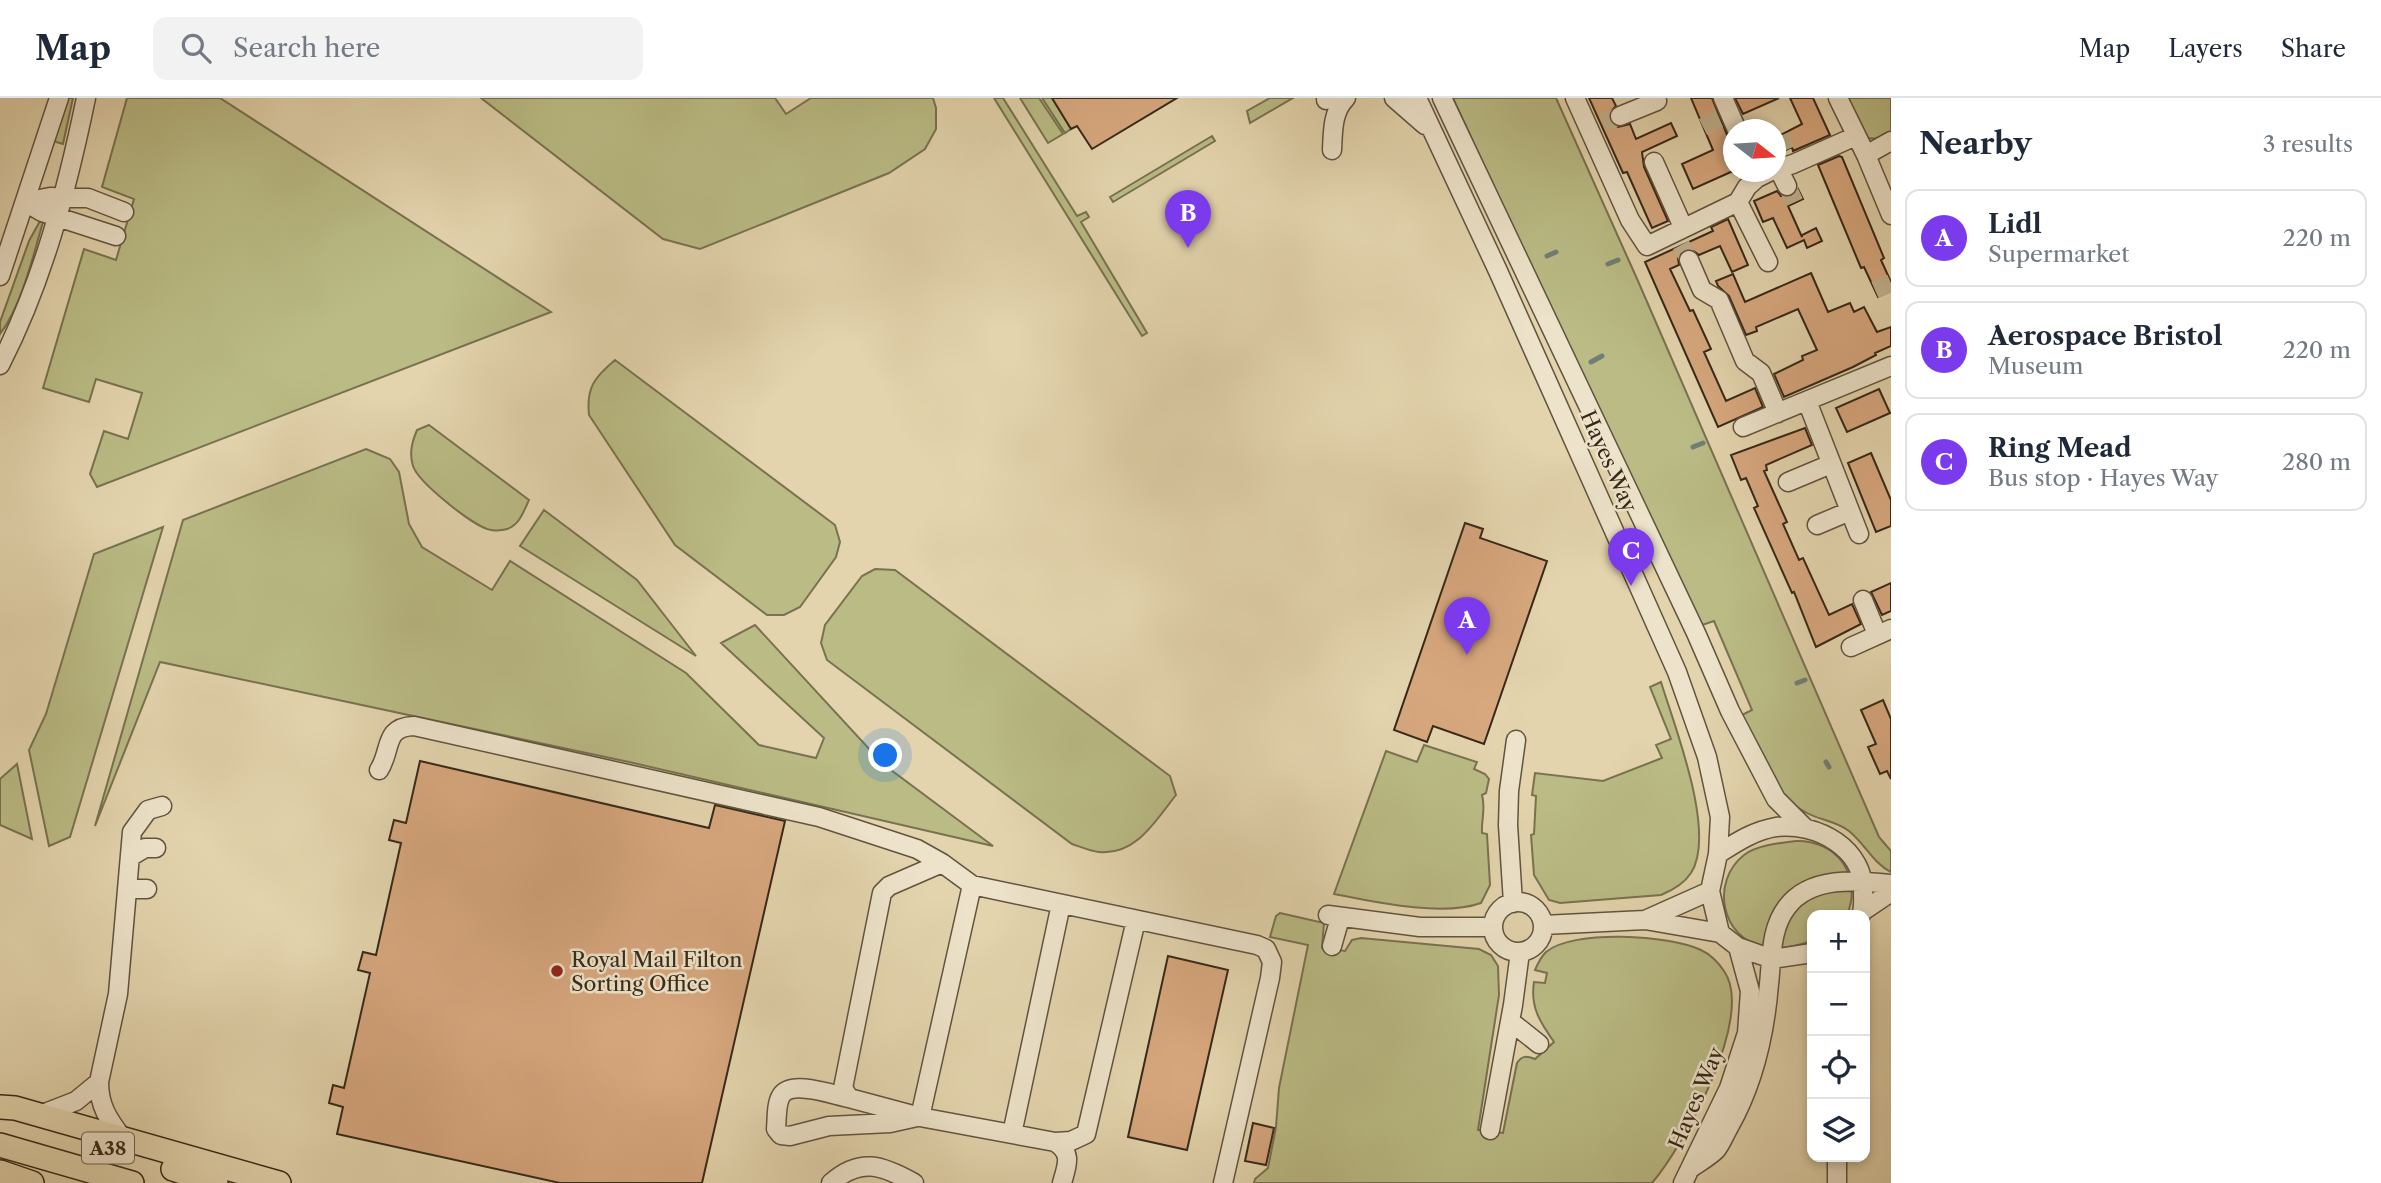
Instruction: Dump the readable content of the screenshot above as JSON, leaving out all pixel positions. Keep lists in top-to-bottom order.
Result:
{
  "streets": {
    "main road": ["A38"],
    "street": ["Hayes Way"]
  },
  "places": ["Royal Mail Filton Sorting Office"],
  "north": "right",
  "page": {
    "header": "Map",
    "search": "Search here",
    "nav": ["Map", "Layers", "Share"],
    "heading": ["Nearby", "3 results"],
    "list": [
      {
        "mark": "A",
        "name": "Lidl",
        "note": "Supermarket",
        "value": "220 m"
      },
      {
        "mark": "B",
        "name": "Aerospace Bristol",
        "note": "Museum",
        "value": "220 m"
      },
      {
        "mark": "C",
        "name": "Ring Mead",
        "note": "Bus stop · Hayes Way",
        "value": "280 m"
      }
    ],
    "pins": ["B", "C", "A"],
    "map_buttons": ["+", "−"]
  }
}
